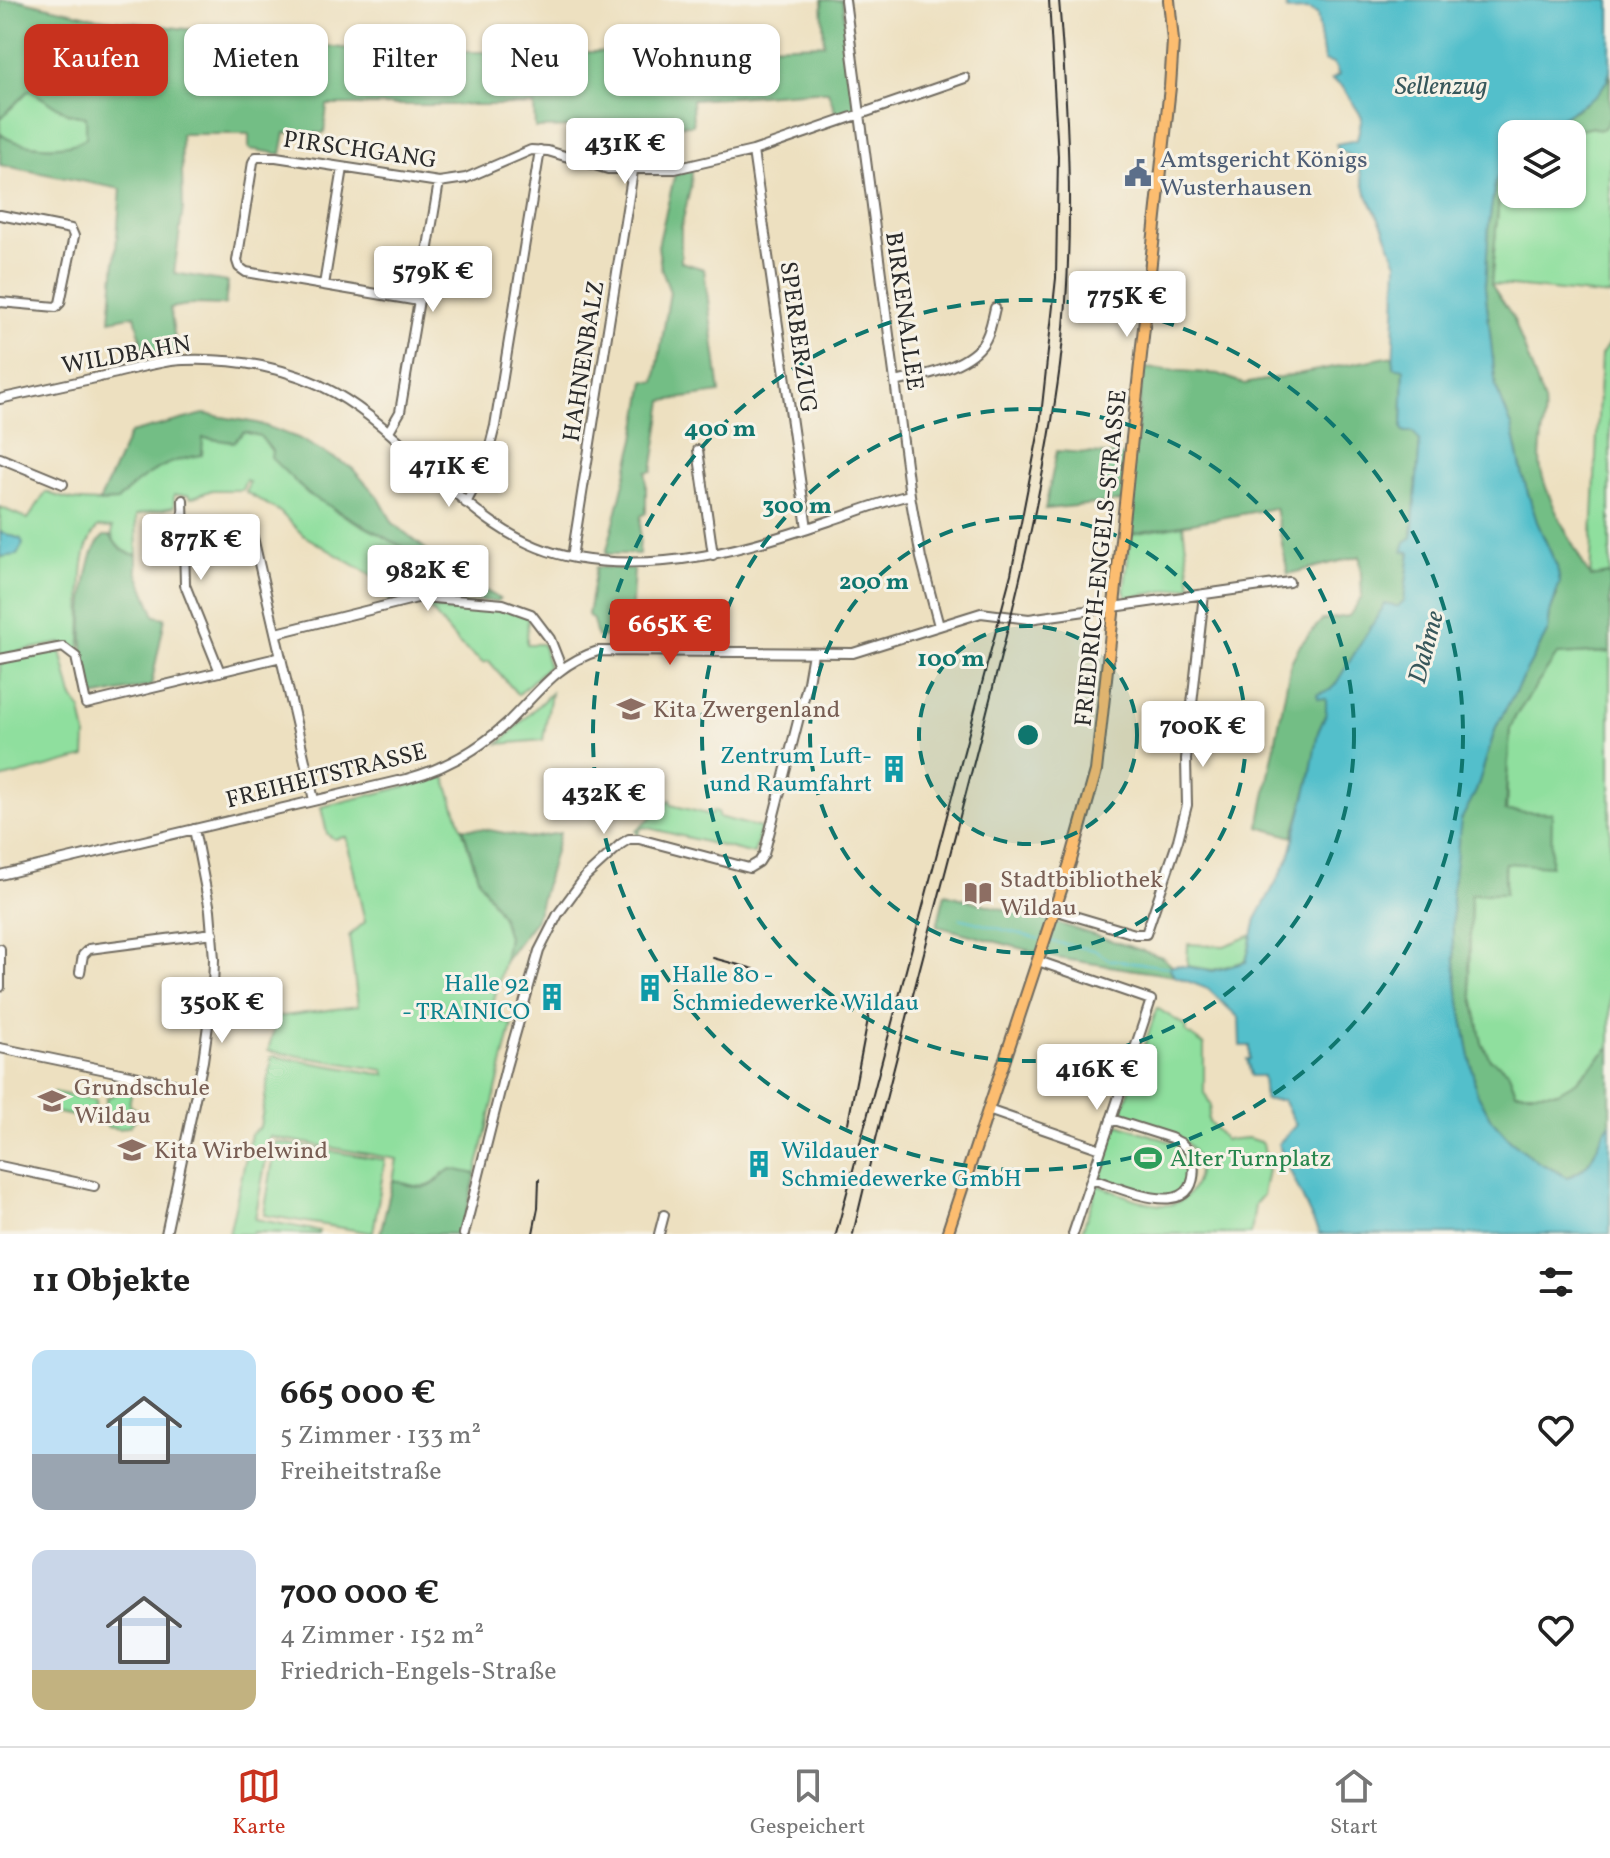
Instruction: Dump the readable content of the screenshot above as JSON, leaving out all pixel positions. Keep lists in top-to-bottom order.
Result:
{
  "streets": {
    "main road": ["FRIEDRICH-ENGELS-STRASSE"],
    "street": [
      "PIRSCHGANG",
      "BIRKENALLEE",
      "SPERBERZUG",
      "WILDBAHN",
      "HAHNENBALZ",
      "FREIHEITSTRASSE"
    ]
  },
  "crossings": [
    ["BIRKENALLEE", "WILDBAHN"],
    ["BIRKENALLEE", "FREIHEITSTRASSE"],
    ["SPERBERZUG", "WILDBAHN"],
    ["WILDBAHN", "HAHNENBALZ"],
    ["FRIEDRICH-ENGELS-STRASSE", "FREIHEITSTRASSE"]
  ],
  "water": ["Sellenzug", "Dahme"],
  "places": {
    "public building": ["Amtsgericht Königs Wusterhausen"],
    "school or university": ["Kita Zwergenland", "Grundschule Wildau", "Kita Wirbelwind"],
    "building": [
      "Zentrum Luft- und Raumfahrt",
      "Halle 80 - Schmiedewerke Wildau",
      "Halle 92 - TRAINICO",
      "Wildauer Schmiedewerke GmbH"
    ],
    "library": ["Stadtbibliothek Wildau"],
    "sports": ["Alter Turnplatz"]
  },
  "page": {
    "chip": [
      "Kaufen",
      "Mieten",
      "Filter",
      "Neu",
      "Wohnung"
    ],
    "price": [
      "431K €",
      "579K €",
      "775K €",
      "471K €",
      "877K €",
      "982K €",
      "665K €",
      "700K €",
      "432K €",
      "350K €",
      "416K €"
    ],
    "heading": "11 Objekte",
    "list": [
      {
        "name": "665 000 €",
        "note": "5 Zimmer · 133 m² · Freiheitstraße"
      },
      {
        "name": "700 000 €",
        "note": "4 Zimmer · 152 m² · Friedrich-Engels-Straße"
      }
    ],
    "tabs": ["Karte", "Gespeichert", "Start"]
  },
  "rings": [
    "400 m",
    "300 m",
    "200 m",
    "100 m"
  ]
}
